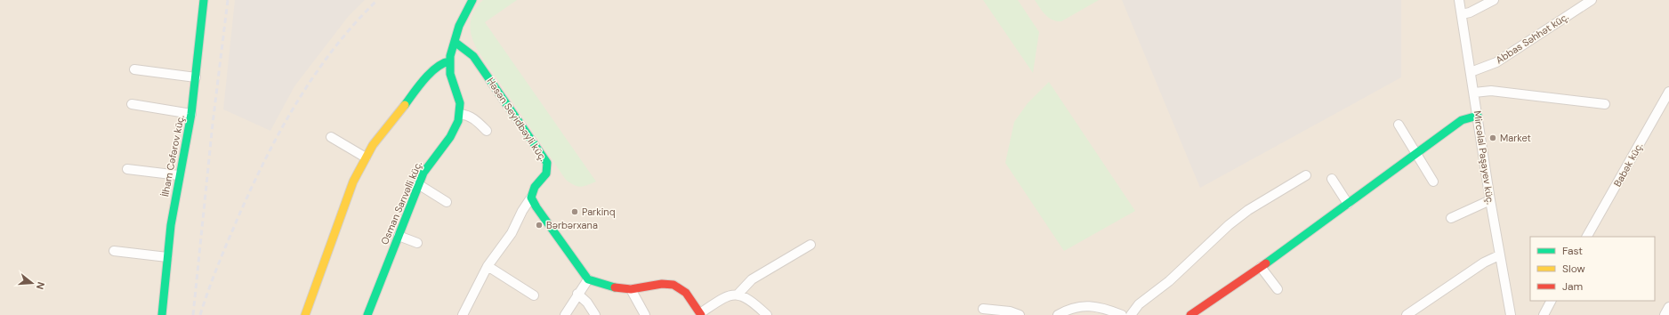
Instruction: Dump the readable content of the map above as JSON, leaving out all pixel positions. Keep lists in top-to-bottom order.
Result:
{
  "streets": {
    "street": [
      "Abbas Səhhət küç.",
      "Həsən Seyidbəyli küç.",
      "İlham Cəfərov küç.",
      "Mircəlal Paşayev küç.",
      "Babək küç.",
      "Osman Sarıvəlli küç."
    ]
  },
  "crossings": [
    ["Abbas Səhhət küç.", "Mircəlal Paşayev küç."],
    ["Həsən Seyidbəyli küç.", "Osman Sarıvəlli küç."]
  ],
  "places": ["Market", "Parkinq", "Bərbərxana"],
  "legend": ["Fast", "Slow", "Jam"],
  "north": "right"
}
